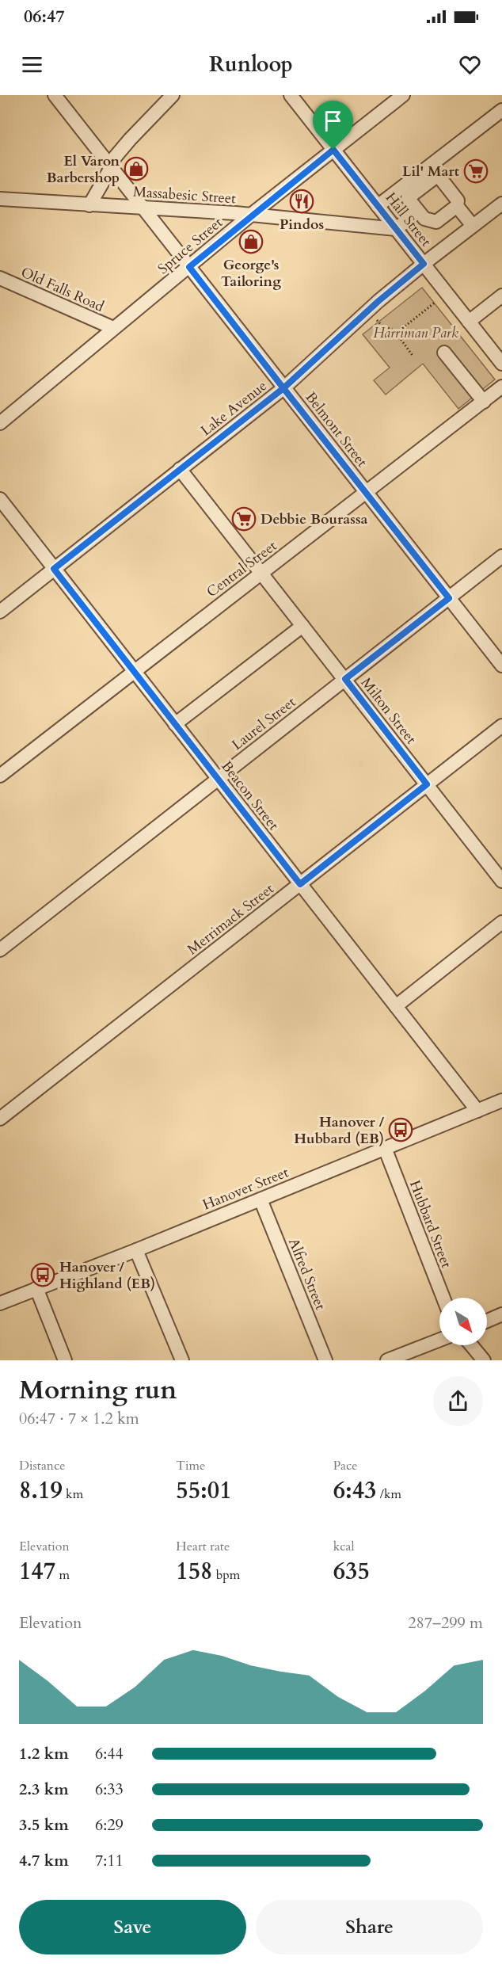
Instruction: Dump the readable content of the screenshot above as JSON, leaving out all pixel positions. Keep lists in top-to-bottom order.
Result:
{
  "streets": {
    "street": [
      "Massabesic Street",
      "Hall Street",
      "Spruce Street",
      "Old Falls Road",
      "Lake Avenue",
      "Belmont Street",
      "Central Street",
      "Milton Street",
      "Laurel Street",
      "Beacon Street",
      "Merrimack Street",
      "Hanover Street",
      "Hubbard Street",
      "Alfred Street"
    ]
  },
  "crossings": [
    ["Massabesic Street", "Hall Street"],
    ["Massabesic Street", "Spruce Street"],
    ["Massabesic Street", "Belmont Street"],
    ["Hall Street", "Spruce Street"],
    ["Hall Street", "Lake Avenue"],
    ["Spruce Street", "Old Falls Road"],
    ["Spruce Street", "Belmont Street"],
    ["Lake Avenue", "Belmont Street"],
    ["Lake Avenue", "Milton Street"],
    ["Lake Avenue", "Beacon Street"],
    ["Belmont Street", "Central Street"],
    ["Belmont Street", "Laurel Street"],
    ["Central Street", "Milton Street"],
    ["Central Street", "Beacon Street"],
    ["Milton Street", "Laurel Street"],
    ["Milton Street", "Merrimack Street"],
    ["Laurel Street", "Beacon Street"],
    ["Beacon Street", "Merrimack Street"],
    ["Beacon Street", "Hanover Street"],
    ["Hanover Street", "Hubbard Street"],
    ["Hanover Street", "Alfred Street"]
  ],
  "parks": ["Harriman Park"],
  "places": {
    "shop": ["El Varon Barbershop", "George's Tailoring"],
    "supermarket": ["Lil' Mart", "Debbie Bourassa"],
    "restaurant": ["Pindos"],
    "bus stop": ["Hanover / Hubbard (EB)", "Hanover / Highland (EB)"]
  },
  "north": "bottom right",
  "page": {
    "status": "06:47",
    "header": "Runloop",
    "heading": ["Morning run", "06:47 · 7 × 1.2 km"],
    "stats": [
      ["Distance", "8.19 km"],
      ["Time", "55:01"],
      ["Pace", "6:43 /km"],
      ["Elevation", "147 m"],
      ["Heart rate", "158 bpm"],
      ["kcal", "635"]
    ],
    "chart": ["Elevation", "287–299 m"],
    "list": [
      {
        "name": "1.2 km",
        "note": "6:44"
      },
      {
        "name": "2.3 km",
        "note": "6:33"
      },
      {
        "name": "3.5 km",
        "note": "6:29"
      },
      {
        "name": "4.7 km",
        "note": "7:11"
      }
    ],
    "buttons": ["Save", "Share"]
  }
}
